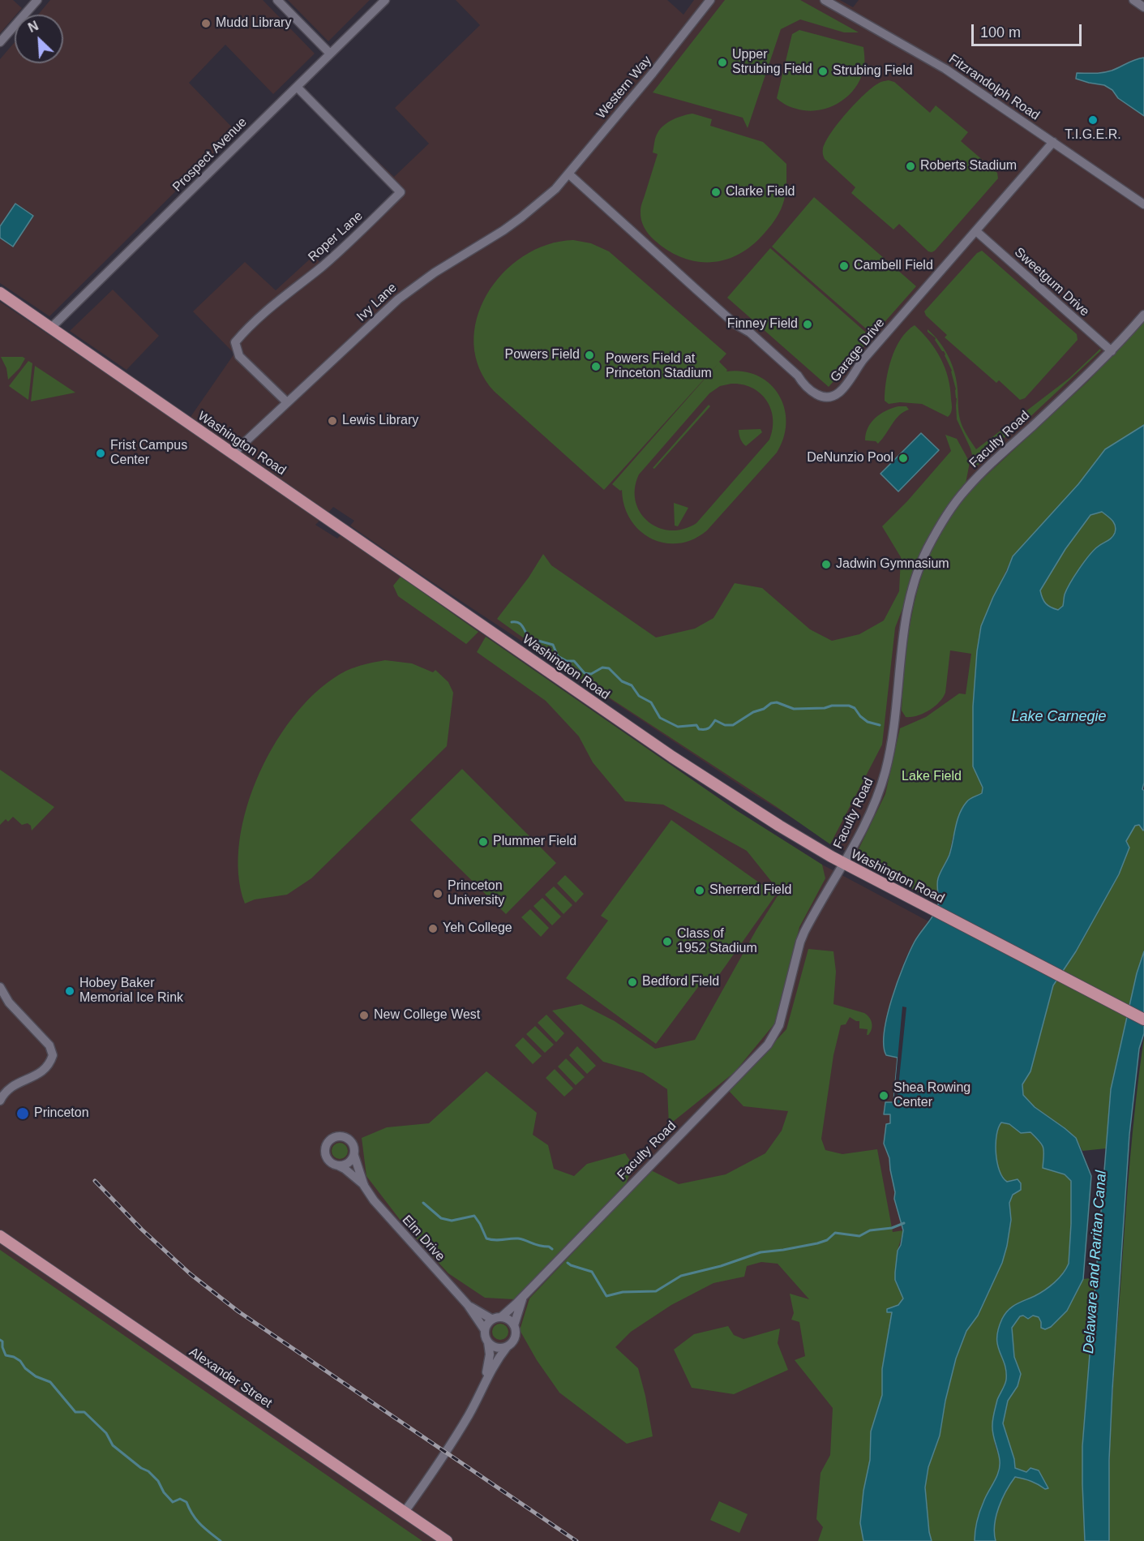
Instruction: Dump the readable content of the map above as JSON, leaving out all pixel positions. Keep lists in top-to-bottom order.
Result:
{
  "streets": {
    "main road": ["Washington Road", "Alexander Street"],
    "street": [
      "Western Way",
      "Fitzrandolph Road",
      "Prospect Avenue",
      "Roper Lane",
      "Sweetgum Drive",
      "Ivy Lane",
      "Garage Drive",
      "Faculty Road",
      "Elm Drive"
    ]
  },
  "crossings": [
    ["Western Way", "Ivy Lane"],
    ["Western Way", "Garage Drive"],
    ["Fitzrandolph Road", "Garage Drive"],
    ["Prospect Avenue", "Roper Lane"],
    ["Prospect Avenue", "Washington Road"],
    ["Roper Lane", "Ivy Lane"],
    ["Sweetgum Drive", "Garage Drive"],
    ["Sweetgum Drive", "Faculty Road"],
    ["Ivy Lane", "Washington Road"],
    ["Faculty Road", "Washington Road"],
    ["Faculty Road", "Elm Drive"]
  ],
  "water": ["Lake Carnegie", "Delaware and Raritan Canal"],
  "parks": ["Lake Field"],
  "places": [
    "Mudd Library",
    "Upper Strubing Field",
    "Strubing Field",
    "T.I.G.E.R.",
    "Roberts Stadium",
    "Clarke Field",
    "Cambell Field",
    "Finney Field",
    "Powers Field",
    "Powers Field at Princeton Stadium",
    "Lewis Library",
    "Frist Campus Center",
    "DeNunzio Pool",
    "Jadwin Gymnasium",
    "Plummer Field",
    "Sherrerd Field",
    "Princeton University",
    "Yeh College",
    "Class of 1952 Stadium",
    "Bedford Field",
    "Hobey Baker Memorial Ice Rink",
    "New College West",
    "Shea Rowing Center",
    "Princeton"
  ],
  "scale_bar": "100 m",
  "north": "top left"
}
